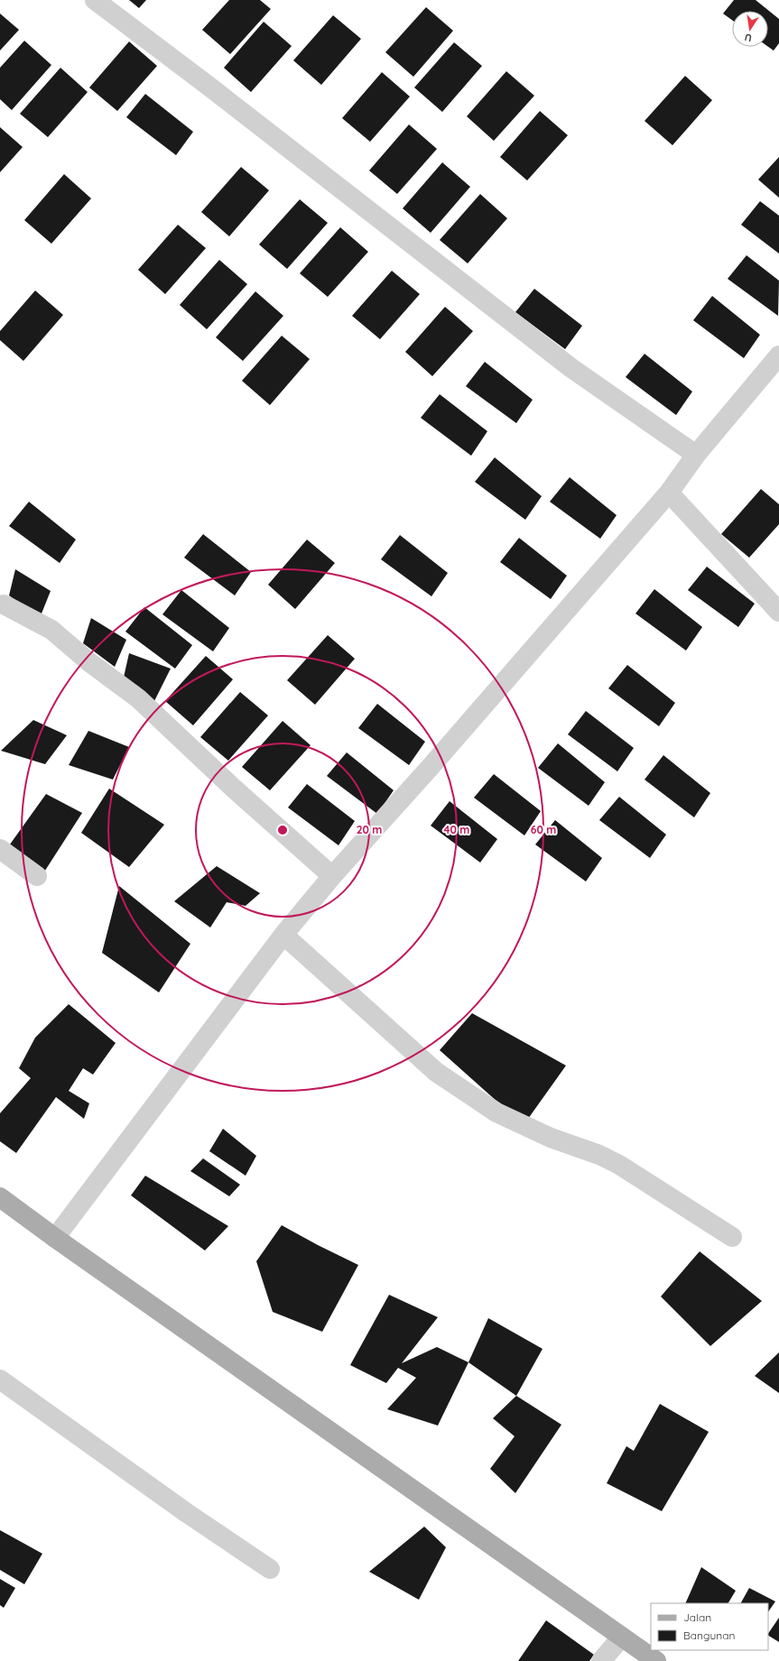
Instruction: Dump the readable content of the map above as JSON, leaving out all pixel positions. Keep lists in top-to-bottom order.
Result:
{
  "legend": ["Jalan", "Bangunan"],
  "north": "bottom",
  "rings": ["20 m", "40 m", "60 m"]
}
